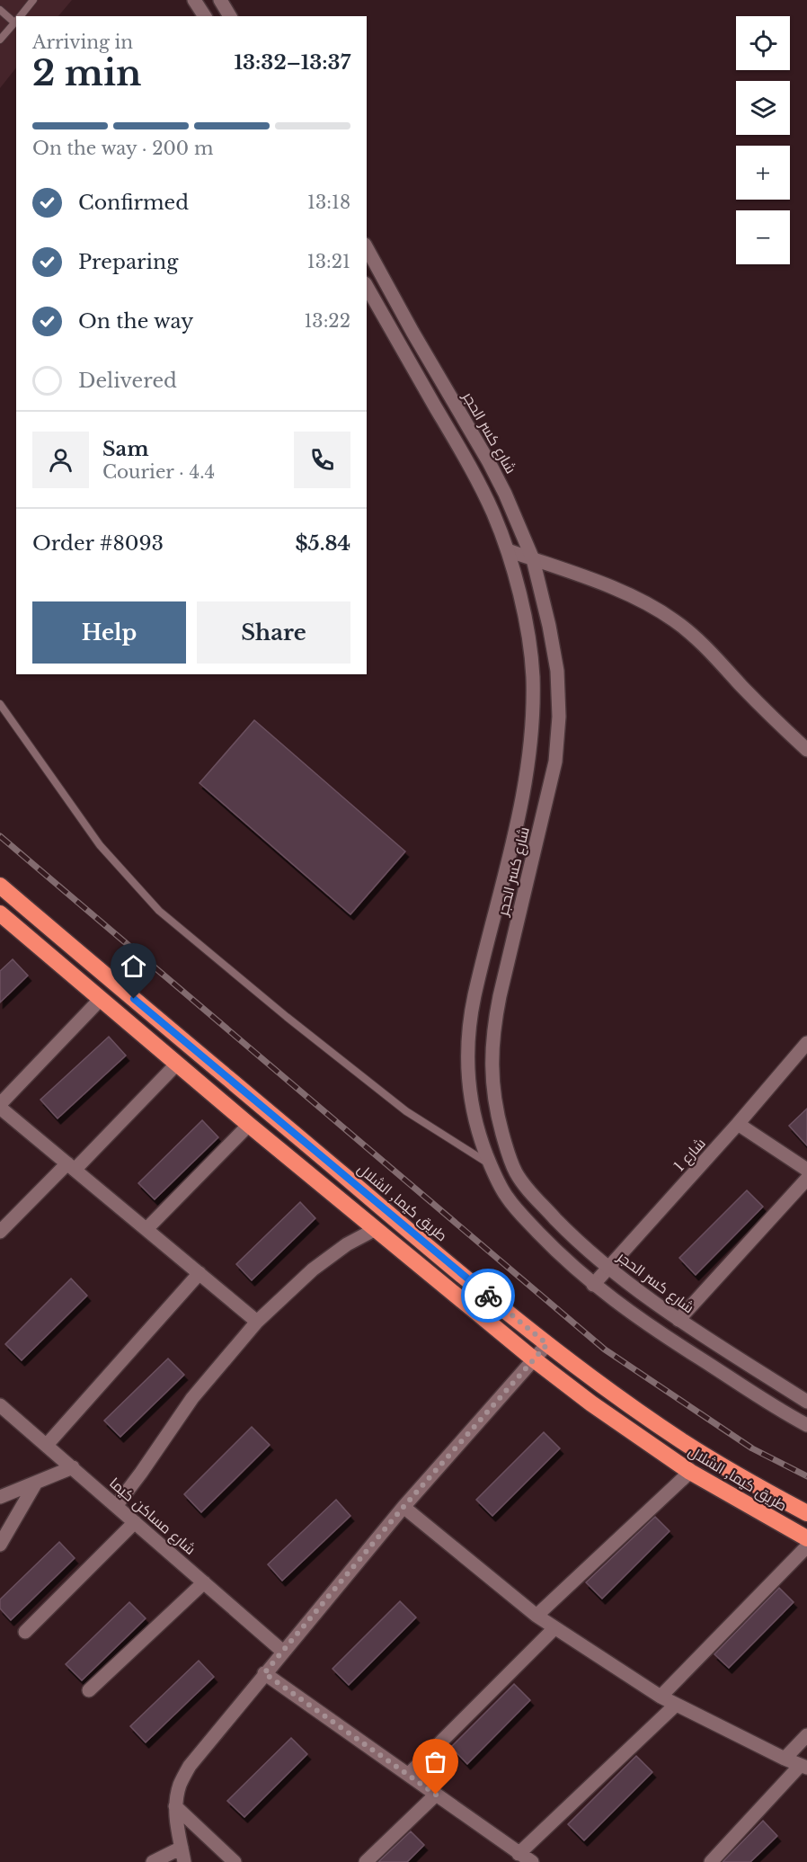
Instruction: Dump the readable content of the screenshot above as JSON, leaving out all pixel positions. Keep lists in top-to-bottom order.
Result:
{
  "streets": {
    "highway": ["طريق كيما, الشلال"],
    "street": ["شارع كسر الحجر", "شارع 1", "شارع مساكن كيما"]
  },
  "crossings": [
    ["شارع كسر الحجر", "شارع 1"]
  ],
  "page": {
    "map_buttons": ["+", "−"],
    "heading": ["2 min", "Arriving in", "13:32–13:37"],
    "panel": [
      "Sam",
      "Courier · 4.4",
      "Order #8093",
      "$5.84"
    ],
    "bar": "On the way · 200 m",
    "list": [
      ["Confirmed", "13:18"],
      ["Preparing", "13:21"],
      ["On the way", "13:22"],
      "Delivered"
    ],
    "buttons": ["Help", "Share"]
  }
}
